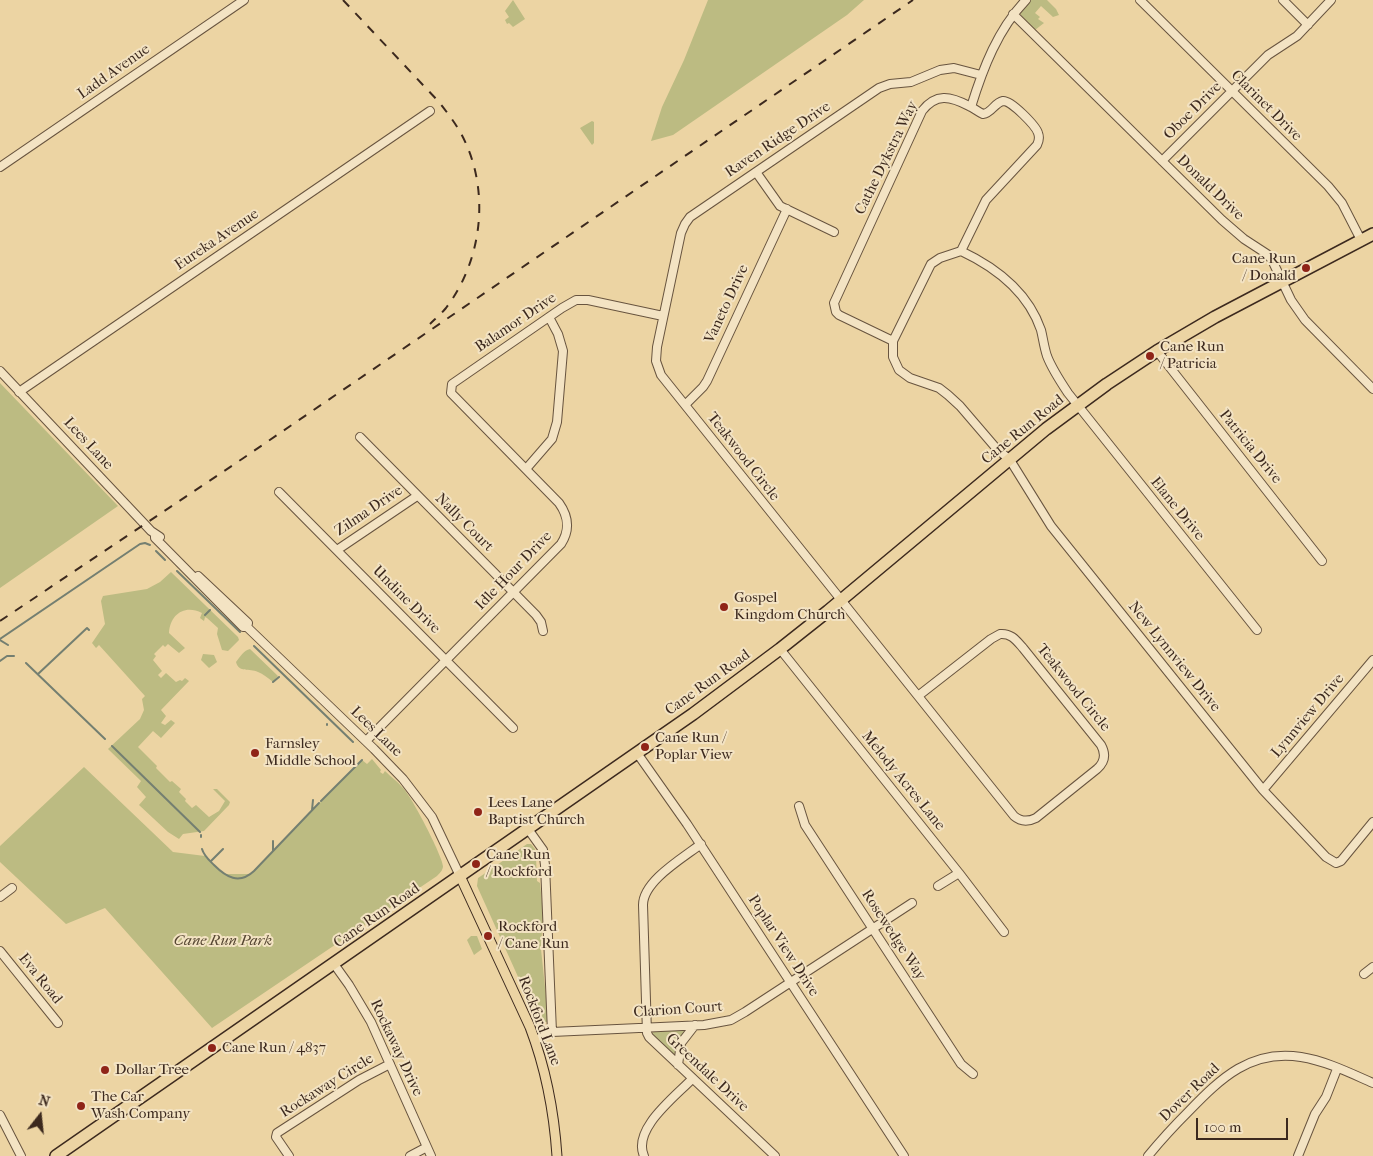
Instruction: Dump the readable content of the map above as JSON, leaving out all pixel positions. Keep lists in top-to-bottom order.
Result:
{
  "streets": {
    "highway": ["Cane Run Road"],
    "main road": ["Rockford Lane"],
    "street": [
      "Ladd Avenue",
      "Clarinet Drive",
      "Oboe Drive",
      "Raven Ridge Drive",
      "Cathe Dykstra Way",
      "Donald Drive",
      "Eureka Avenue",
      "Vaneto Drive",
      "Balamor Drive",
      "Lees Lane",
      "Patricia Drive",
      "Teakwood Circle",
      "Elane Drive",
      "Zilma Drive",
      "Nally Court",
      "Idle Hour Drive",
      "Undine Drive",
      "New Lynnview Drive",
      "Lynnview Drive",
      "Melody Acres Lane",
      "Rosewedge Way",
      "Poplar View Drive",
      "Eva Road",
      "Clarion Court",
      "Rockaway Drive",
      "Greendale Drive",
      "Rockaway Circle",
      "Dover Road"
    ]
  },
  "crossings": [
    ["Clarinet Drive", "Oboe Drive"],
    ["Clarinet Drive", "Cane Run Road"],
    ["Oboe Drive", "Donald Drive"],
    ["Raven Ridge Drive", "Balamor Drive"],
    ["Raven Ridge Drive", "Teakwood Circle"],
    ["Cathe Dykstra Way", "New Lynnview Drive"],
    ["Donald Drive", "Cane Run Road"],
    ["Eureka Avenue", "Lees Lane"],
    ["Vaneto Drive", "Teakwood Circle"],
    ["Balamor Drive", "Teakwood Circle"],
    ["Balamor Drive", "Idle Hour Drive"],
    ["Cane Run Road", "Lees Lane"],
    ["Cane Run Road", "Patricia Drive"],
    ["Cane Run Road", "Teakwood Circle"],
    ["Cane Run Road", "Elane Drive"],
    ["Cane Run Road", "New Lynnview Drive"],
    ["Cane Run Road", "Melody Acres Lane"],
    ["Cane Run Road", "Poplar View Drive"],
    ["Cane Run Road", "Rockford Lane"],
    ["Cane Run Road", "Rockaway Drive"],
    ["Lees Lane", "Idle Hour Drive"],
    ["Lees Lane", "Rockford Lane"],
    ["Zilma Drive", "Nally Court"],
    ["Zilma Drive", "Undine Drive"],
    ["Nally Court", "Idle Hour Drive"],
    ["Idle Hour Drive", "Undine Drive"],
    ["New Lynnview Drive", "Lynnview Drive"],
    ["Rosewedge Way", "Clarion Court"],
    ["Poplar View Drive", "Clarion Court"],
    ["Poplar View Drive", "Greendale Drive"],
    ["Clarion Court", "Rockford Lane"],
    ["Clarion Court", "Greendale Drive"],
    ["Rockaway Drive", "Rockaway Circle"]
  ],
  "parks": ["Cane Run Park"],
  "places": [
    "Cane Run / Donald",
    "Cane Run / Patricia",
    "Gospel Kingdom Church",
    "Cane Run / Poplar View",
    "Farnsley Middle School",
    "Lees Lane Baptist Church",
    "Cane Run / Rockford",
    "Rockford / Cane Run",
    "Cane Run / 4837",
    "Dollar Tree",
    "The Car Wash Company"
  ],
  "scale_bar": "100 m",
  "north": "top"
}
